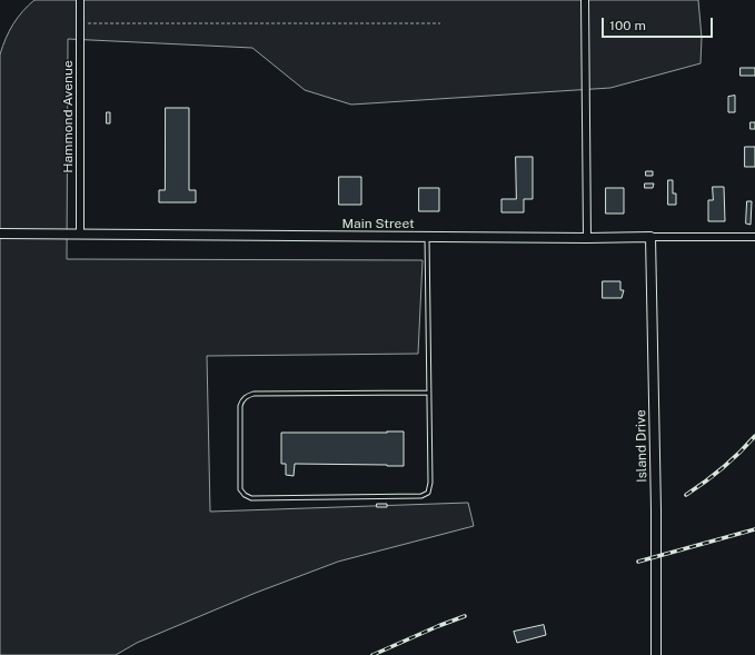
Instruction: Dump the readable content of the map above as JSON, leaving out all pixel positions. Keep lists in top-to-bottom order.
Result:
{
  "streets": {
    "street": ["Hammond Avenue", "Main Street", "Island Drive"]
  },
  "crossings": [
    ["Hammond Avenue", "Main Street"],
    ["Main Street", "Island Drive"]
  ],
  "scale_bar": "100 m"
}
